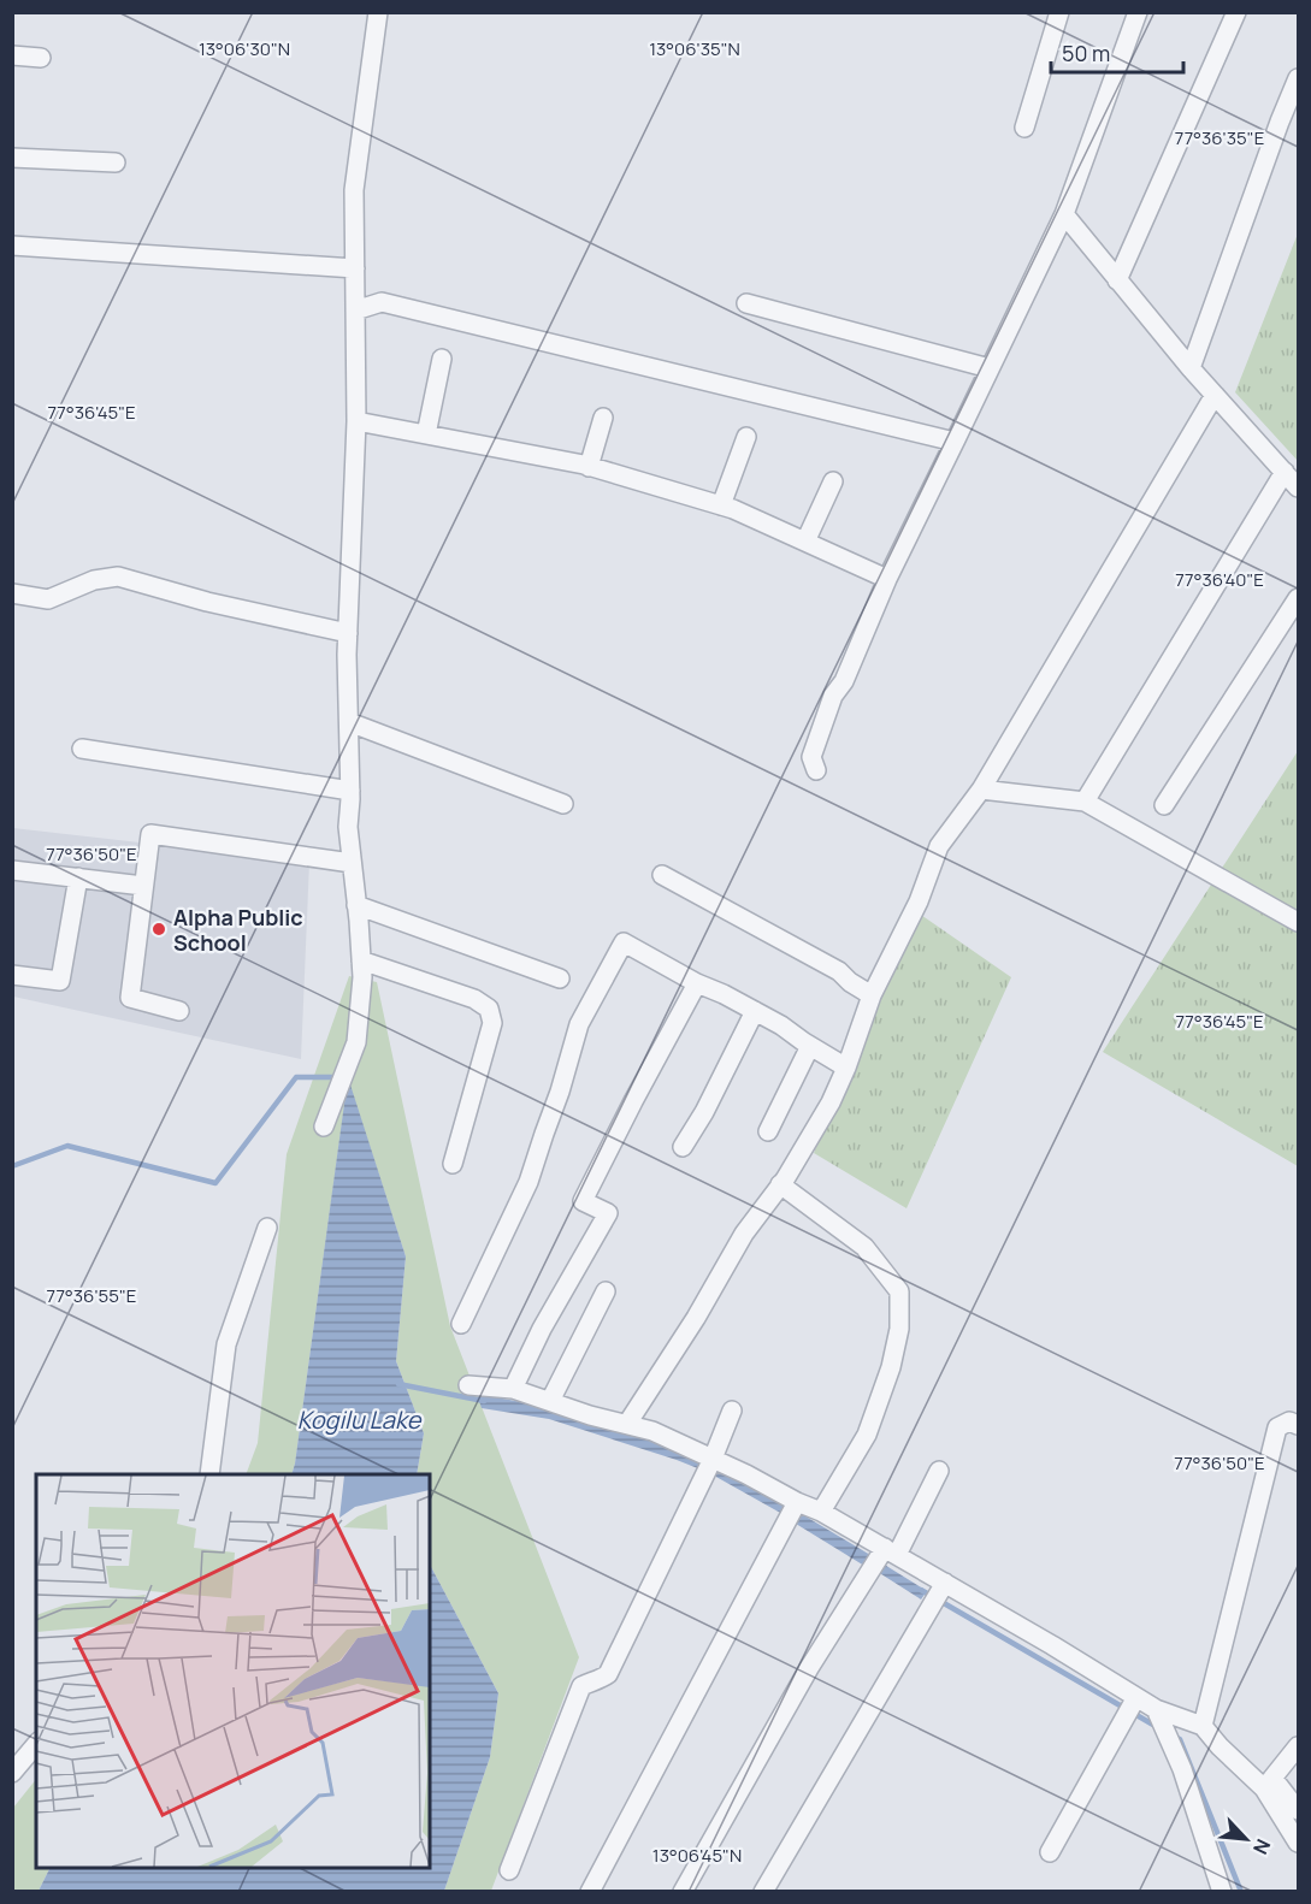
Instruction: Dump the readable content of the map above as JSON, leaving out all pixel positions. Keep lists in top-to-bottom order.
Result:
{
  "water": ["Kogilu Lake"],
  "places": ["Alpha Public School"],
  "scale_bar": "50 m",
  "north": "bottom right",
  "coordinates": [
    "13°06'30\"N",
    "13°06'35\"N",
    "77°36'35\"E",
    "77°36'45\"E",
    "77°36'40\"E",
    "77°36'50\"E",
    "77°36'55\"E",
    "13°06'45\"N"
  ]
}
